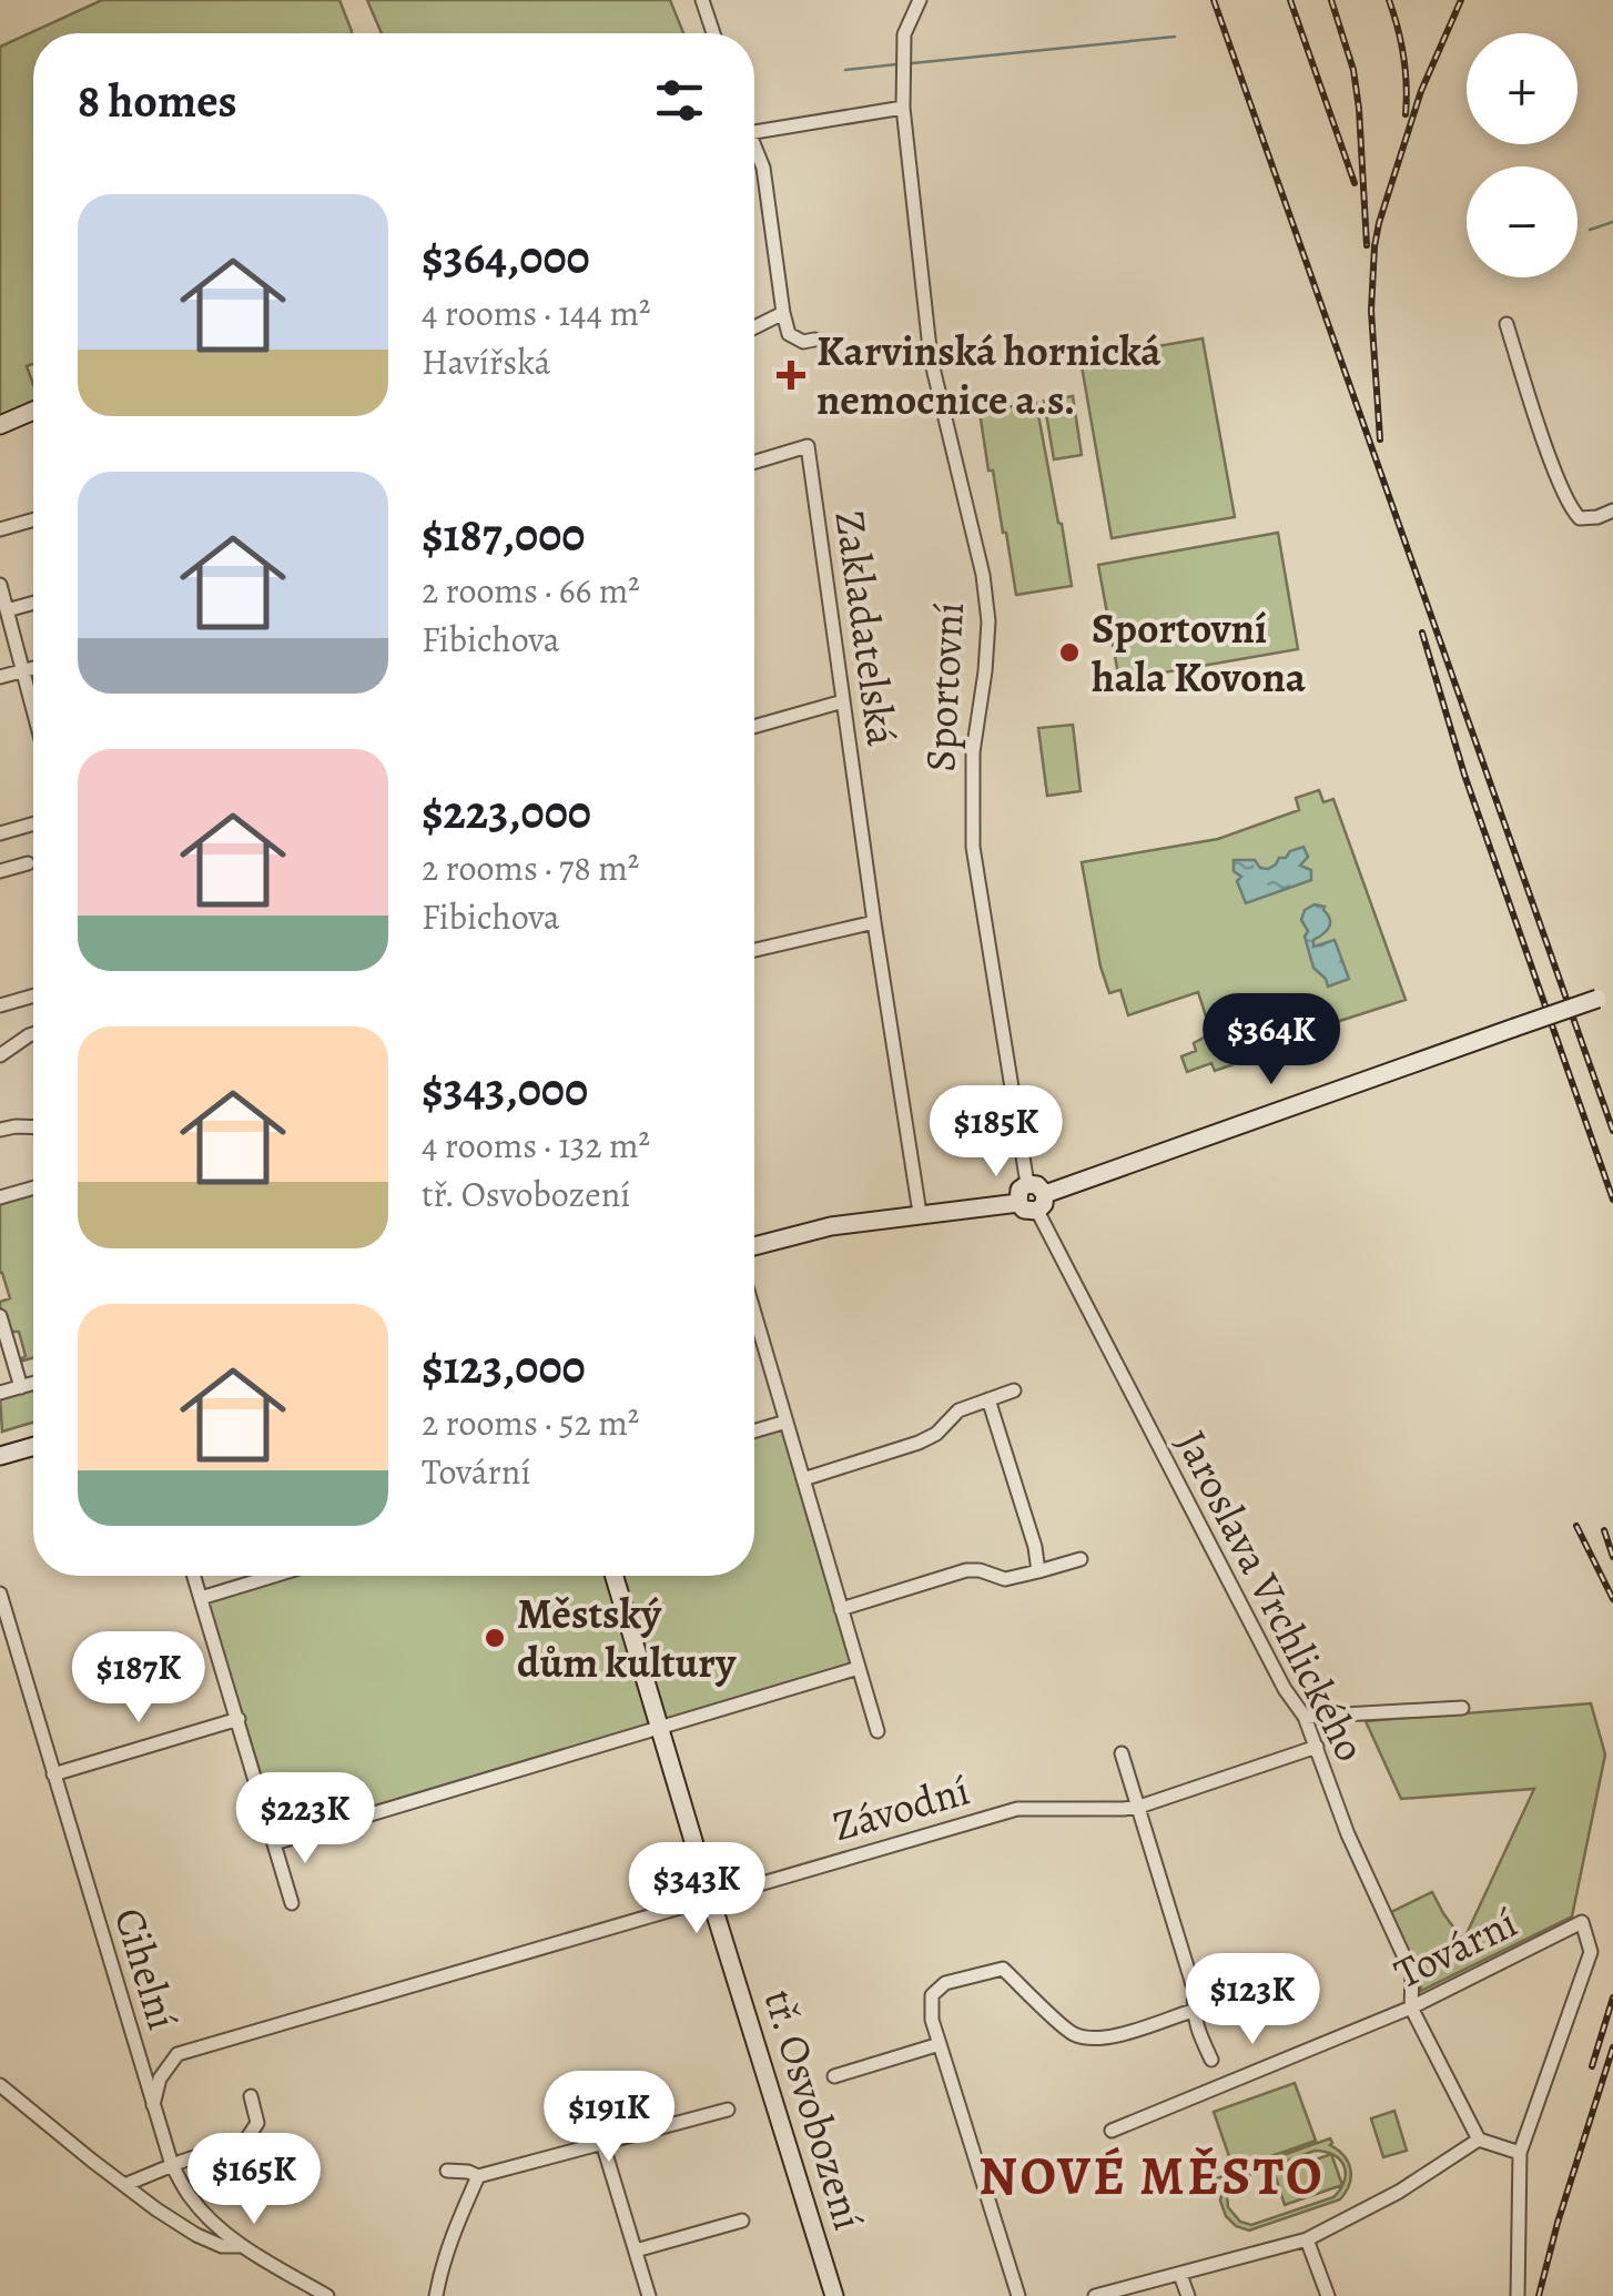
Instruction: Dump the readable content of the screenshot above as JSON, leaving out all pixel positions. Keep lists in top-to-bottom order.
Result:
{
  "streets": {
    "street": [
      "Zakladatelská",
      "Sportovní",
      "Jaroslava Vrchlického",
      "Závodní",
      "Tovární",
      "Cihelní",
      "tř. Osvobození"
    ]
  },
  "crossings": [
    ["Sportovní", "Jaroslava Vrchlického"],
    ["Jaroslava Vrchlického", "Závodní"],
    ["Jaroslava Vrchlického", "Tovární"],
    ["Závodní", "Cihelní"],
    ["Závodní", "tř. Osvobození"]
  ],
  "districts": ["NOVÉ MĚSTO"],
  "places": {
    "health": ["Karvinská hornická nemocnice a.s."],
    "other": ["Sportovní hala Kovona", "Městský dům kultury"]
  },
  "page": {
    "map_buttons": ["+", "−"],
    "heading": "8 homes",
    "list": [
      {
        "name": "$364,000",
        "note": "4 rooms · 144 m² · Havířská"
      },
      {
        "name": "$187,000",
        "note": "2 rooms · 66 m² · Fibichova"
      },
      {
        "name": "$223,000",
        "note": "2 rooms · 78 m² · Fibichova"
      },
      {
        "name": "$343,000",
        "note": "4 rooms · 132 m² · tř. Osvobození"
      },
      {
        "name": "$123,000",
        "note": "2 rooms · 52 m² · Tovární"
      }
    ],
    "price": [
      "$364K",
      "$185K",
      "$187K",
      "$223K",
      "$343K",
      "$123K",
      "$191K",
      "$165K"
    ]
  }
}
